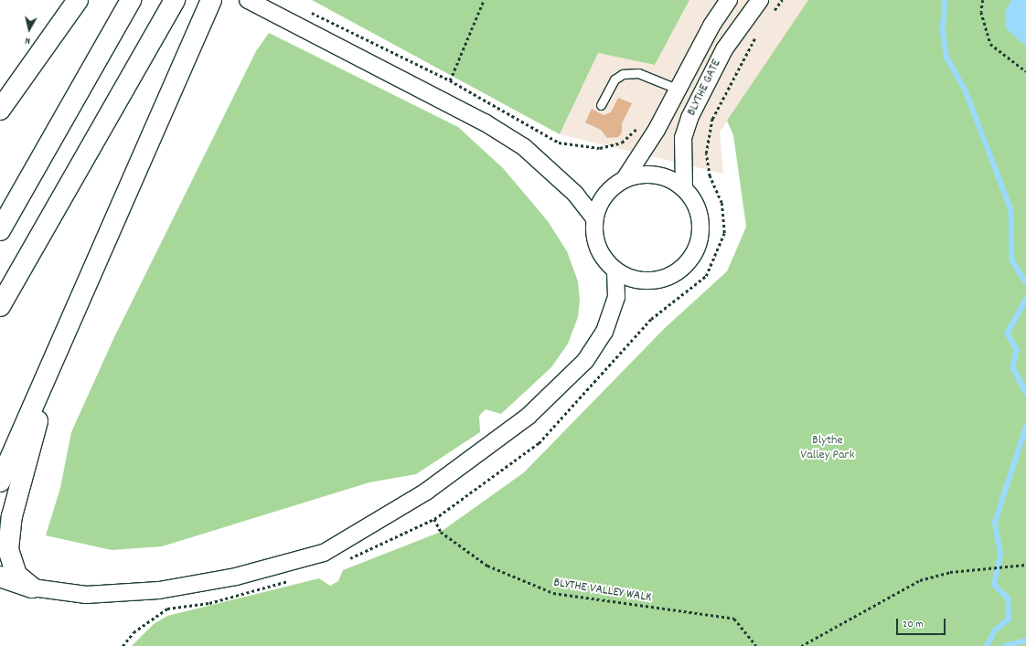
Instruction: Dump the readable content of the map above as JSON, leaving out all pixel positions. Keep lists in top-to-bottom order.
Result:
{
  "streets": {
    "street": ["BLYTHE GATE"],
    "path": ["BLYTHE VALLEY WALK"]
  },
  "parks": ["Blythe Valley Park"],
  "scale_bar": "20 m",
  "north": "bottom"
}
